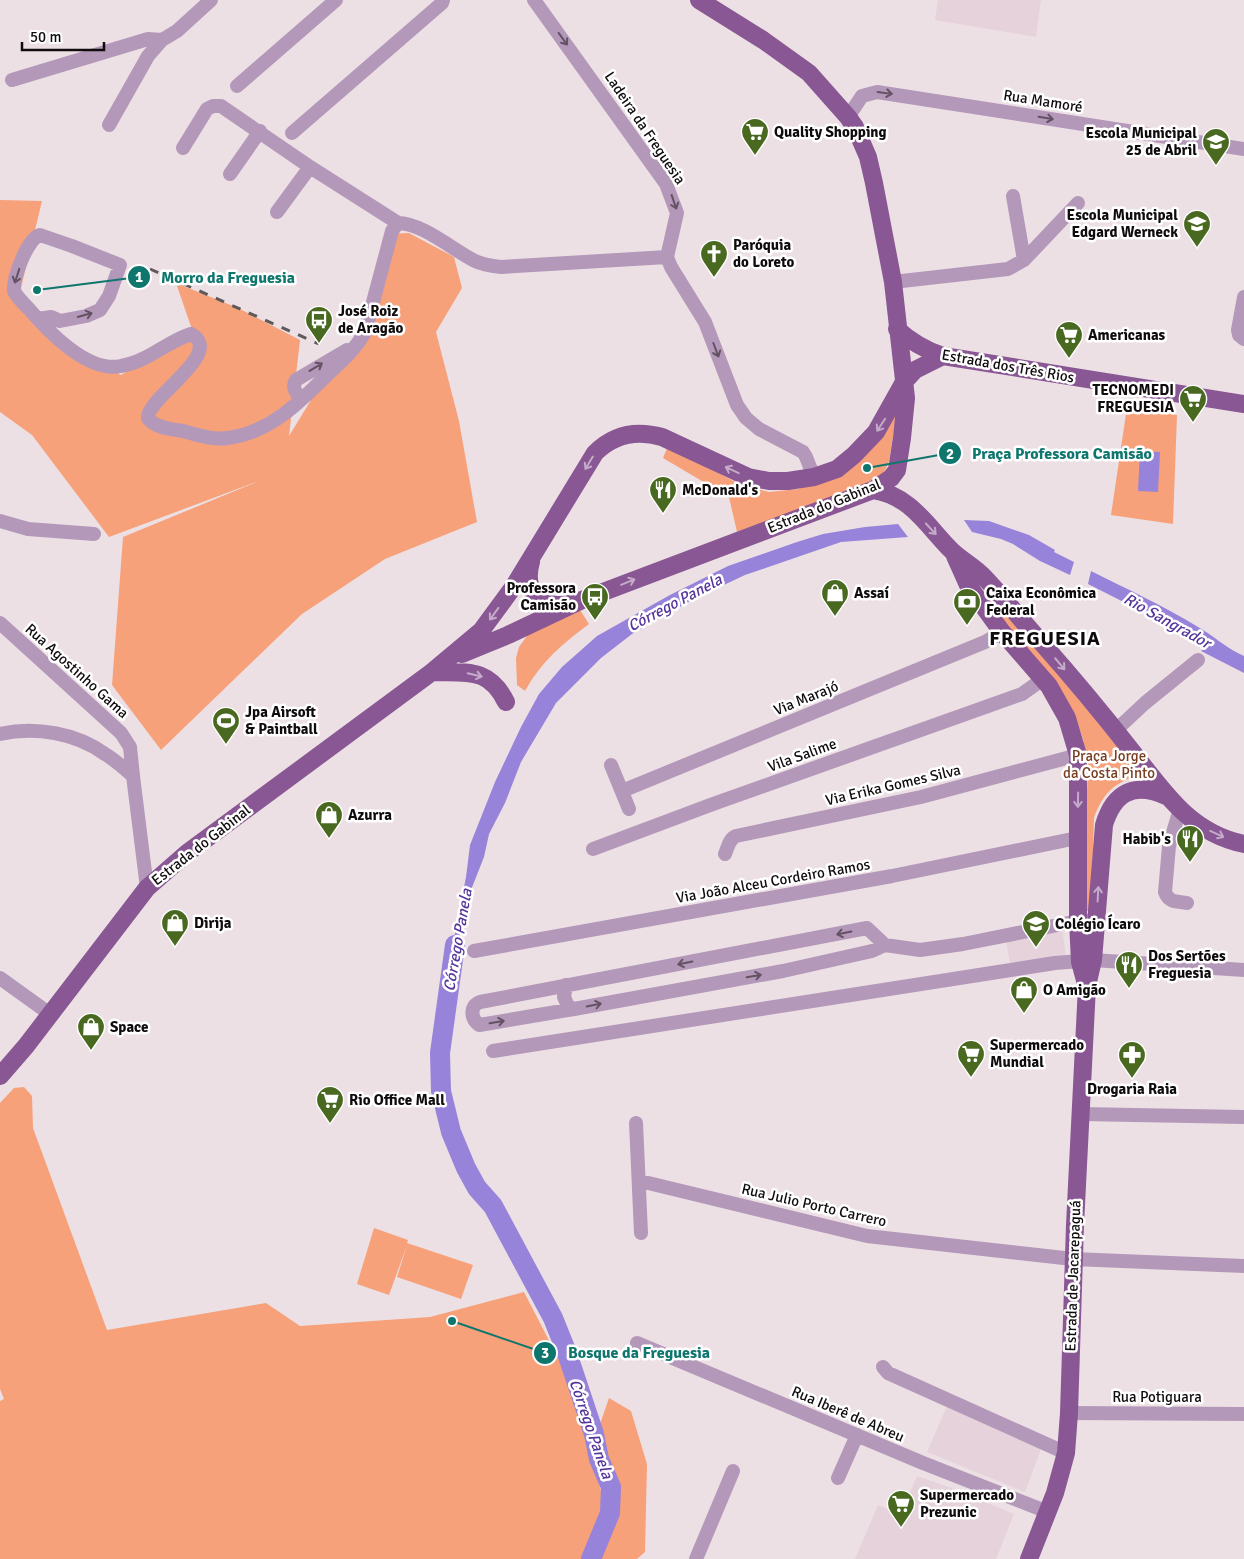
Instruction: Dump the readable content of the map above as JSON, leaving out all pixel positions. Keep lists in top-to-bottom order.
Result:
{
  "streets": {
    "main road": ["Estrada dos Três Rios", "Estrada do Gabinal", "Estrada de Jacarepaguá"],
    "street": [
      "Rua Mamoré",
      "Ladeira da Freguesia",
      "Rua Agostinho Gama",
      "Via Marajó",
      "Vila Salime",
      "Via Erika Gomes Silva",
      "Via João Alceu Cordeiro Ramos",
      "Rua Julio Porto Carrero",
      "Rua Potiguara",
      "Rua Iberê de Abreu"
    ]
  },
  "crossings": [
    ["Estrada do Gabinal", "Rua Agostinho Gama"],
    ["Estrada do Gabinal", "Estrada de Jacarepaguá"],
    ["Via Marajó", "Estrada de Jacarepaguá"],
    ["Vila Salime", "Estrada de Jacarepaguá"],
    ["Via Erika Gomes Silva", "Estrada de Jacarepaguá"],
    ["Via João Alceu Cordeiro Ramos", "Estrada de Jacarepaguá"],
    ["Rua Julio Porto Carrero", "Estrada de Jacarepaguá"],
    ["Estrada de Jacarepaguá", "Rua Potiguara"],
    ["Estrada de Jacarepaguá", "Rua Iberê de Abreu"]
  ],
  "one_way": ["Rua Mamoré", "Ladeira da Freguesia"],
  "districts": ["FREGUESIA"],
  "water": ["Córrego Panela", "Rio Sangrador"],
  "parks": ["Praça Jorge da Costa Pinto"],
  "places": {
    "supermarket": [
      "Quality Shopping",
      "Americanas",
      "TECNOMEDI FREGUESIA",
      "Supermercado Mundial",
      "Rio Office Mall",
      "Supermercado Prezunic"
    ],
    "school or university": ["Escola Municipal 25 de Abril", "Escola Municipal Edgard Werneck", "Colégio Ícaro"],
    "church": ["Paróquia do Loreto"],
    "other": ["Morro da Freguesia", "Praça Professora Camisão", "Bosque da Freguesia"],
    "bus stop": ["José Roiz de Aragão", "Professora Camisão"],
    "restaurant": ["McDonald's", "Habib's", "Dos Sertões Freguesia"],
    "shop": [
      "Assaí",
      "Azurra",
      "Dirija",
      "O Amigão",
      "Space"
    ],
    "bank": ["Caixa Econômica Federal"],
    "sports": ["Jpa Airsoft & Paintball"],
    "pharmacy": ["Drogaria Raia"]
  },
  "scale_bar": "50 m"
}
